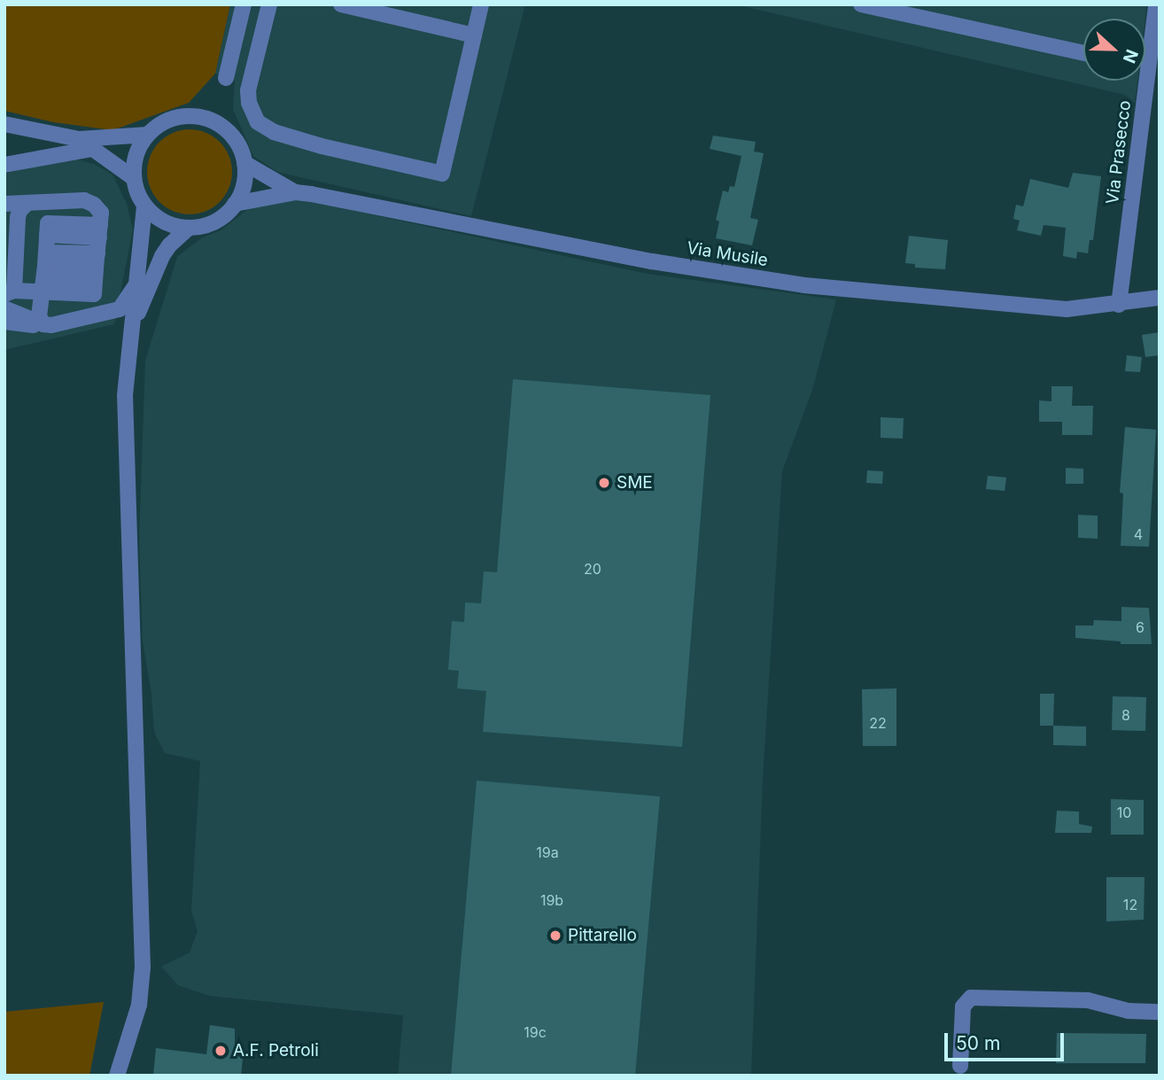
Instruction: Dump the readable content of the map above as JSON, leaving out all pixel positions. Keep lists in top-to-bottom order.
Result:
{
  "streets": {
    "street": ["Via Prasecco", "Via Musile"]
  },
  "crossings": [
    ["Via Prasecco", "Via Musile"]
  ],
  "places": ["SME", "Pittarello", "A.F. Petroli"],
  "house_numbers": [
    "4",
    "20",
    "6",
    "8",
    "22",
    "10",
    "19a",
    "19b",
    "12",
    "19c"
  ],
  "scale_bar": "50 m",
  "north": "right"
}
